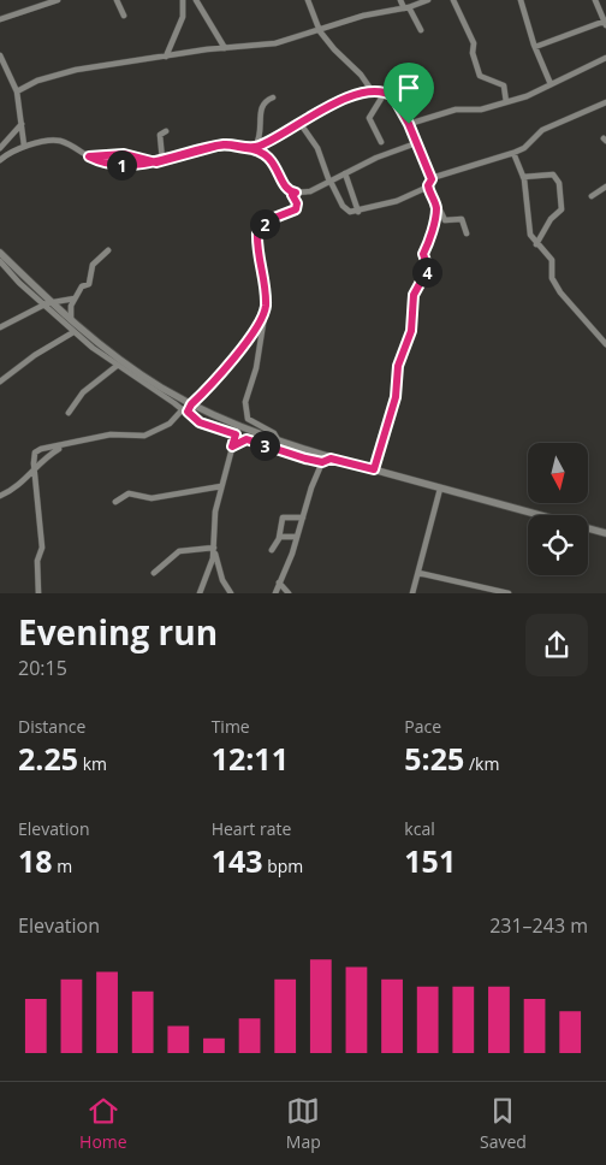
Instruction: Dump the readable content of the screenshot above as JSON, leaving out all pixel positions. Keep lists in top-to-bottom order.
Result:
{
  "north": "bottom",
  "page": {
    "pins": [
      "1",
      "2",
      "4",
      "3"
    ],
    "heading": ["Evening run", "20:15"],
    "stats": [
      ["Distance", "2.25 km"],
      ["Time", "12:11"],
      ["Pace", "5:25 /km"],
      ["Elevation", "18 m"],
      ["Heart rate", "143 bpm"],
      ["kcal", "151"]
    ],
    "chart": ["Elevation", "231–243 m"],
    "tabs": ["Home", "Map", "Saved"]
  }
}
